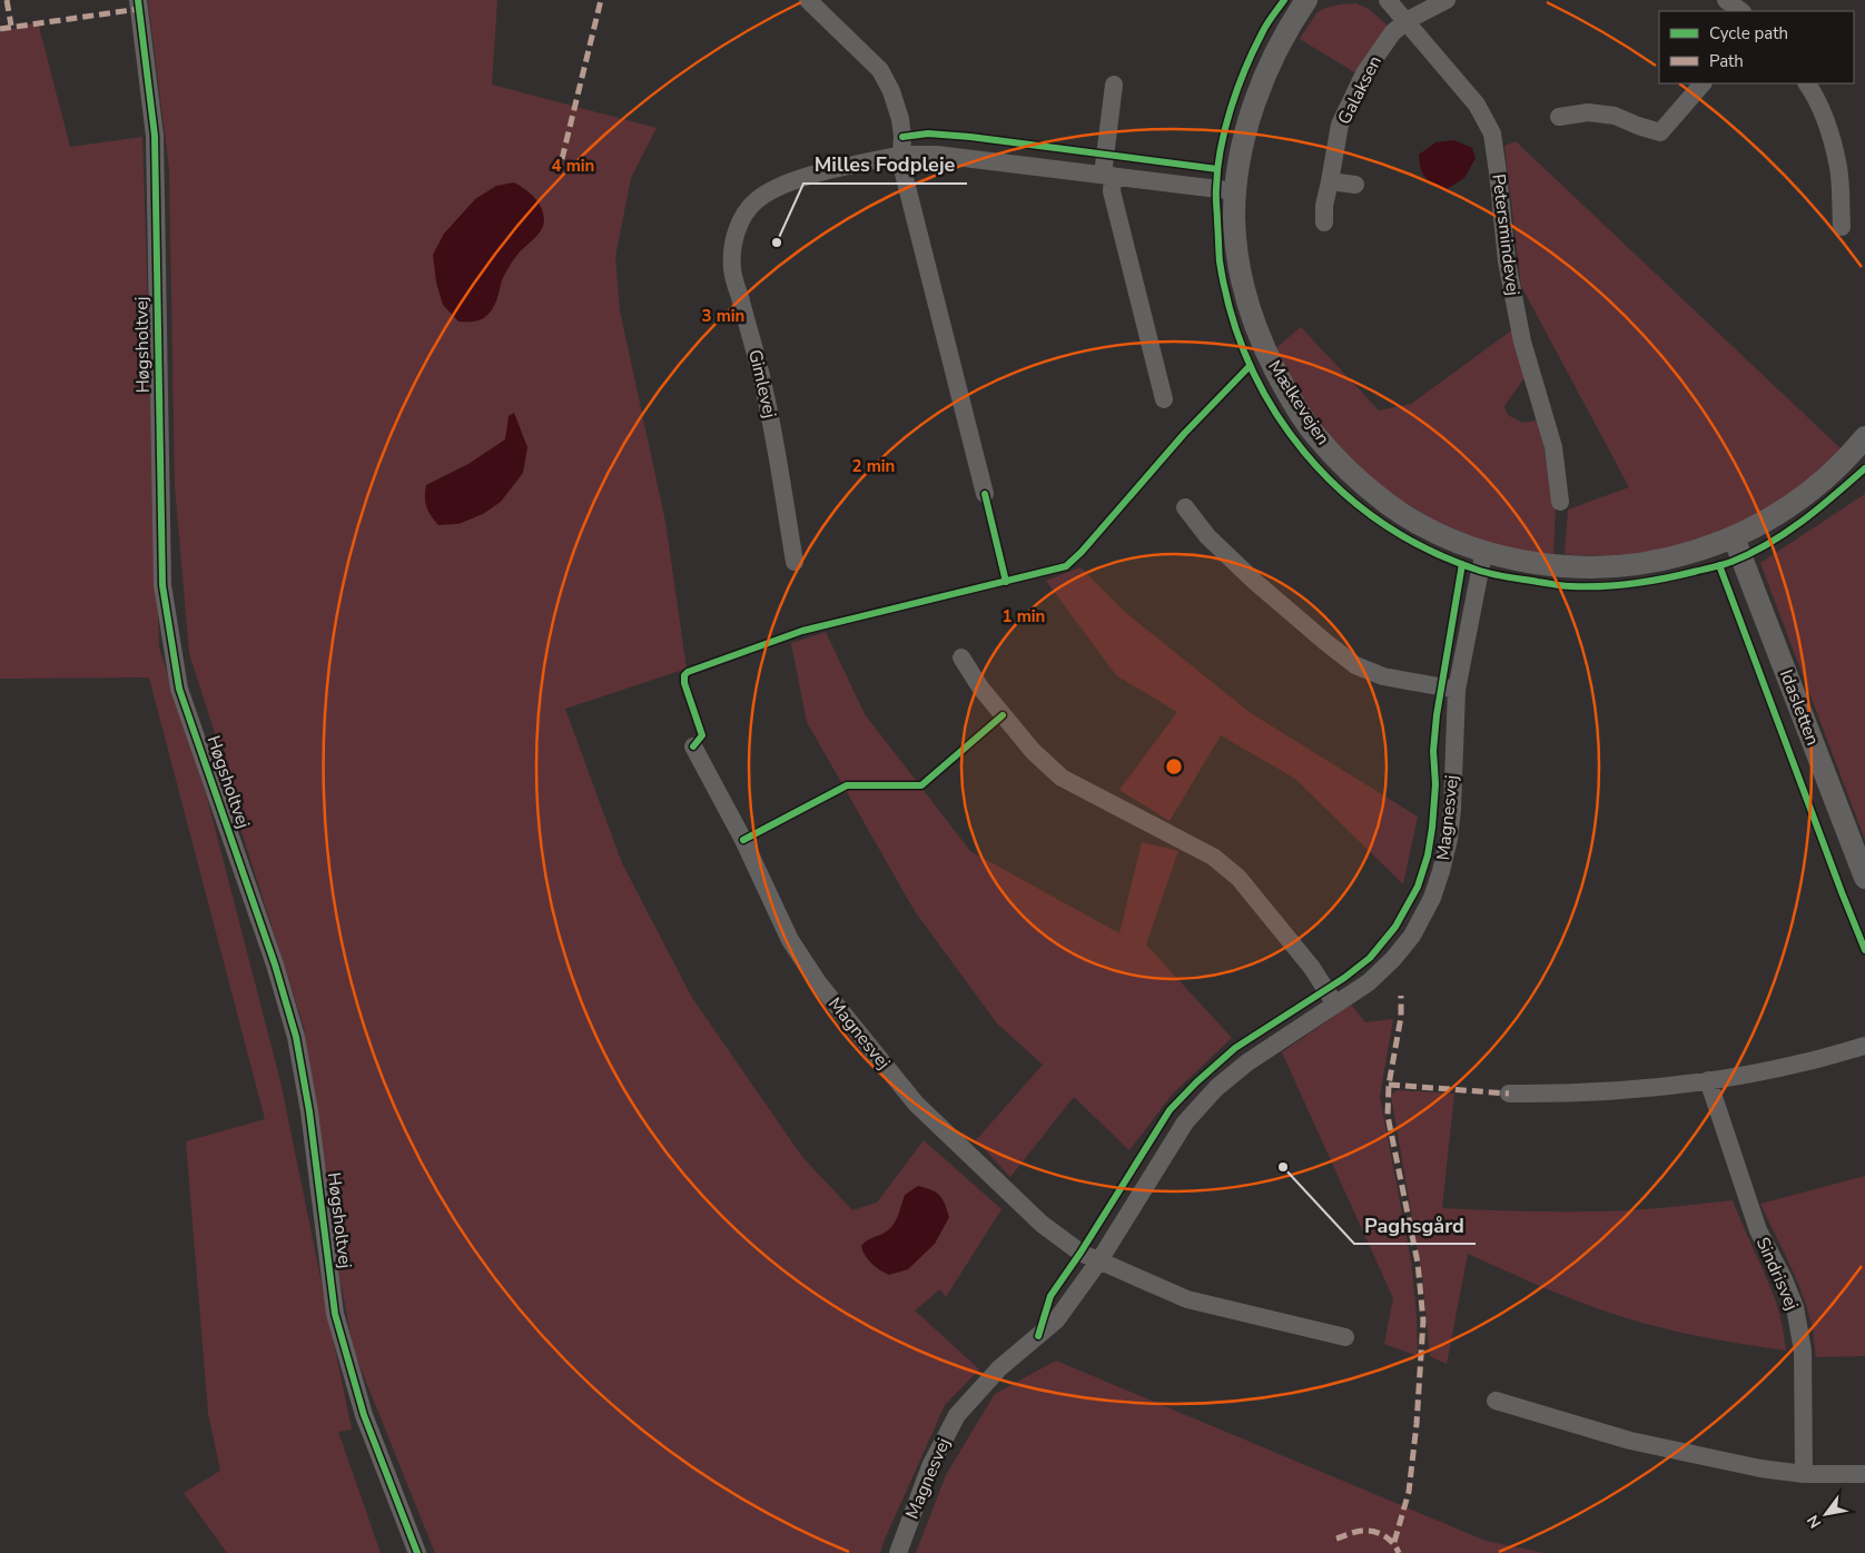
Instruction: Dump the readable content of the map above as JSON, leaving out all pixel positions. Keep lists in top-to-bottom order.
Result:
{
  "streets": {
    "street": [
      "Galaksen",
      "Petersmindevej",
      "Høgsholtvej",
      "Gimlevej",
      "Mælkevejen",
      "Idasletten",
      "Magnesvej",
      "Sindrisvej"
    ]
  },
  "crossings": [
    ["Galaksen", "Petersmindevej"],
    ["Gimlevej", "Mælkevejen"],
    ["Mælkevejen", "Idasletten"],
    ["Mælkevejen", "Magnesvej"]
  ],
  "places": ["Milles Fodpleje", "Paghsgård"],
  "legend": ["Cycle path", "Path"],
  "north": "bottom left",
  "rings": [
    "4 min",
    "3 min",
    "2 min",
    "1 min"
  ]
}
